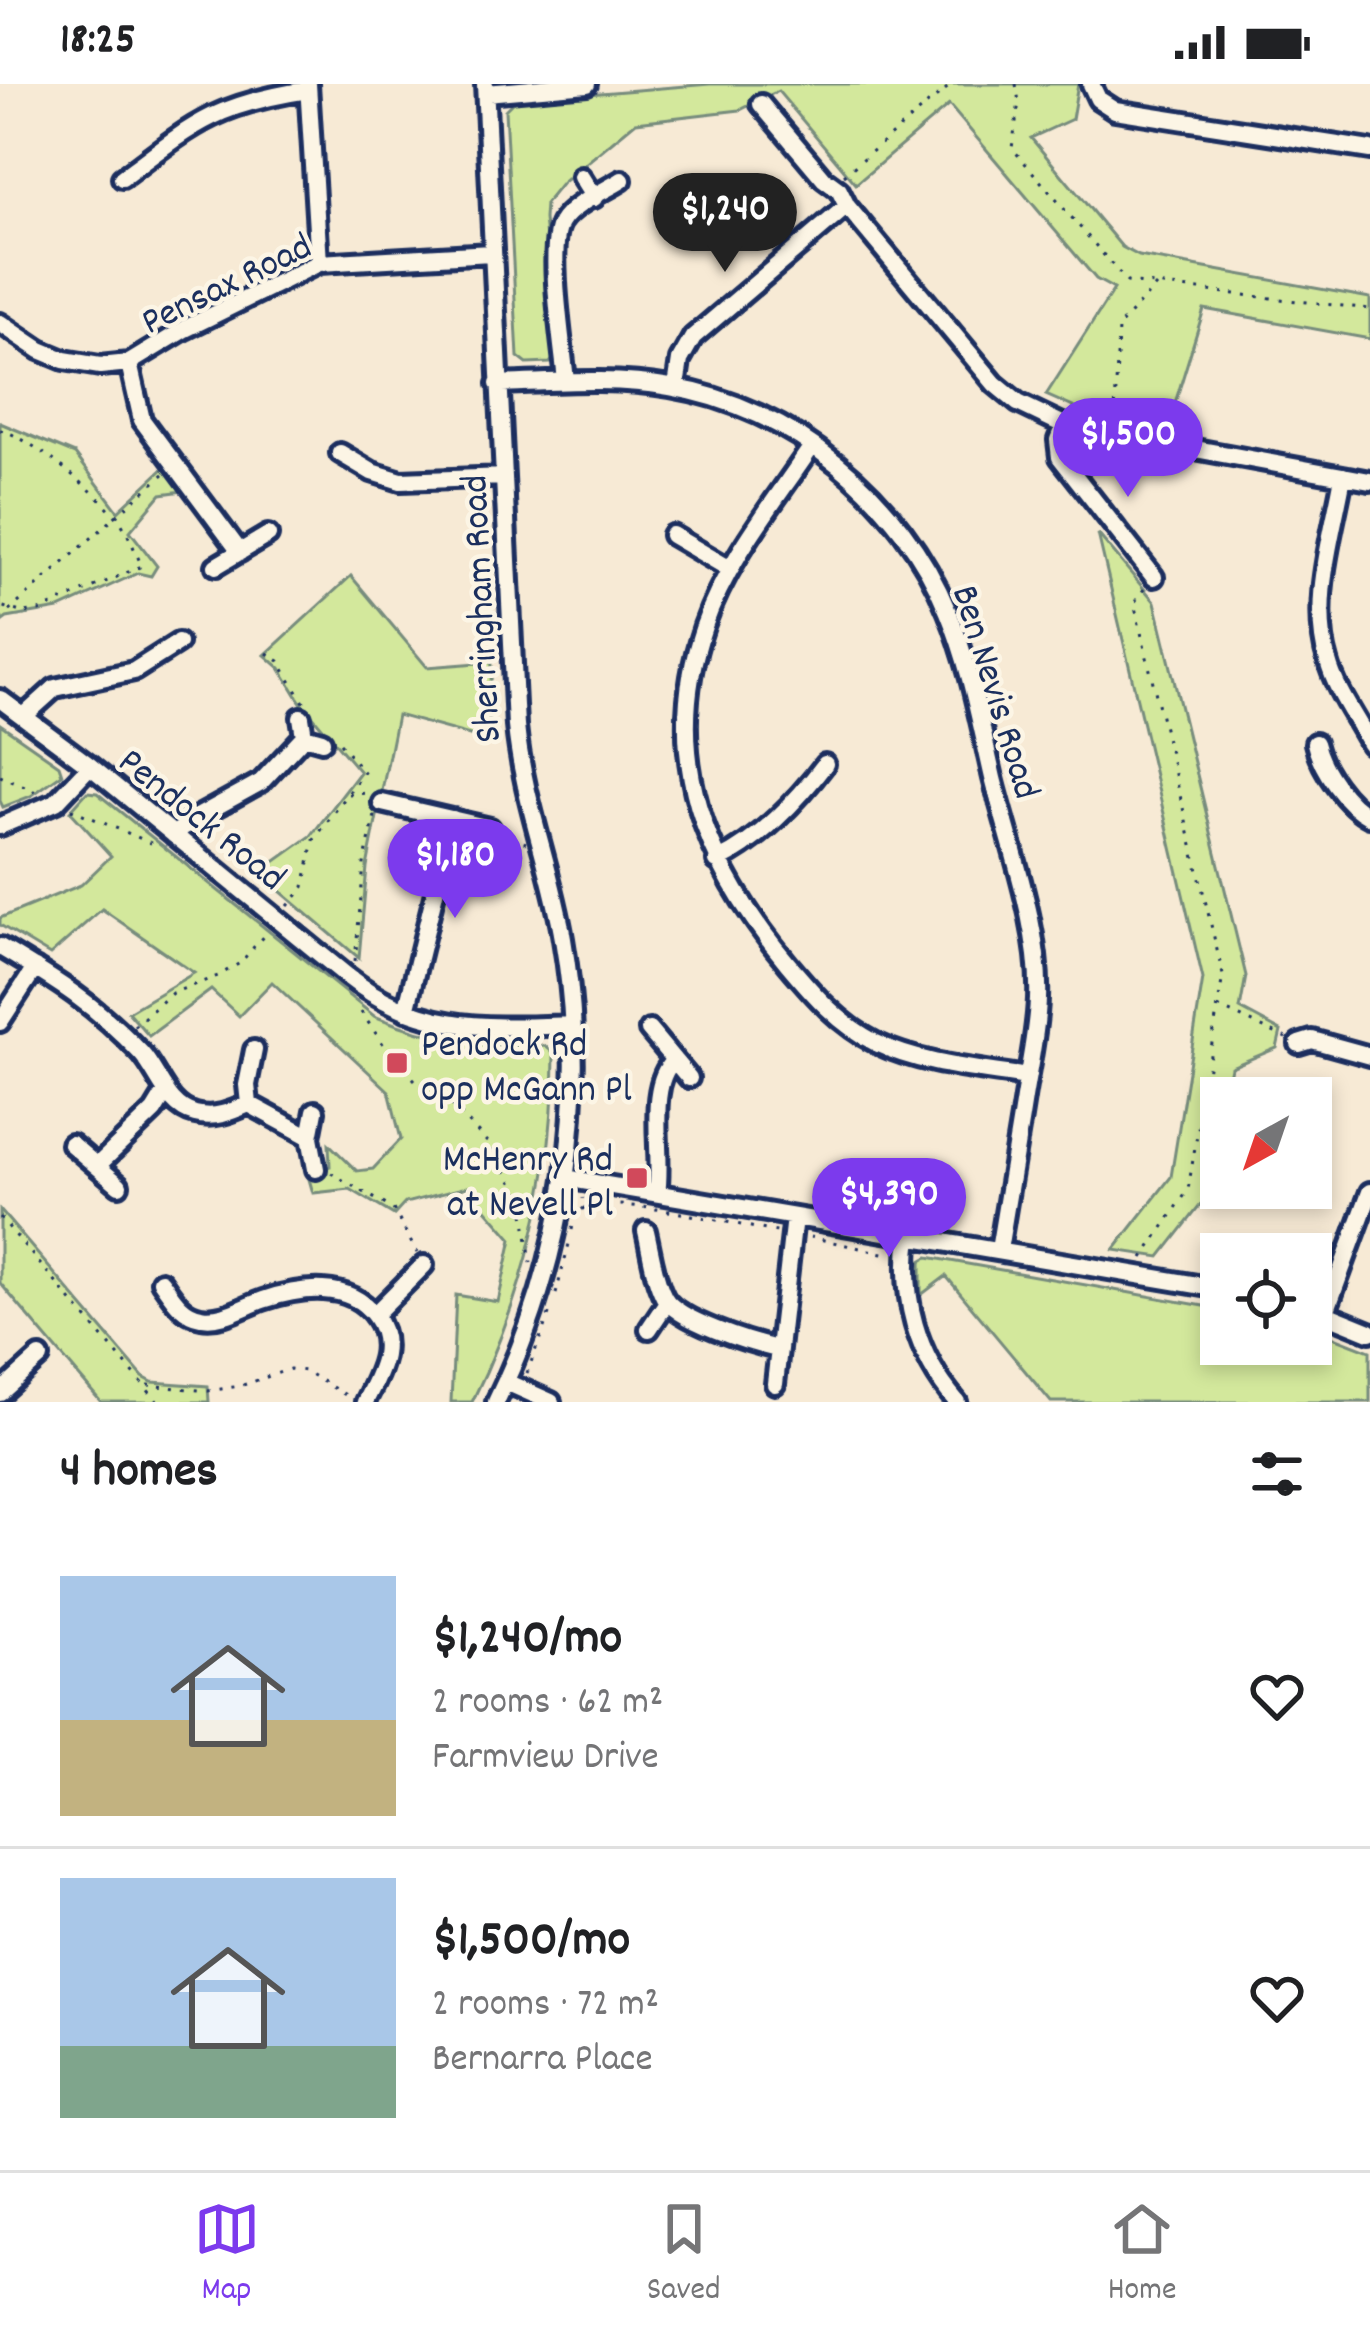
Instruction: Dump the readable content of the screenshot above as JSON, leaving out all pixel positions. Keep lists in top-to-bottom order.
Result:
{
  "streets": {
    "street": [
      "Pensax Road",
      "Sherringham Road",
      "Ben Nevis Road",
      "Pendock Road"
    ]
  },
  "crossings": [
    ["Pensax Road", "Sherringham Road"],
    ["Sherringham Road", "Ben Nevis Road"],
    ["Sherringham Road", "Pendock Road"]
  ],
  "places": {
    "transit": ["Pendock Rd opp McGann Pl", "McHenry Rd at Nevell Pl"]
  },
  "north": "bottom left",
  "page": {
    "status": "18:25",
    "price": [
      "$1,240",
      "$1,500",
      "$1,180",
      "$4,390"
    ],
    "heading": "4 homes",
    "list": [
      {
        "name": "$1,240/mo",
        "note": "2 rooms · 62 m² · Farmview Drive"
      },
      {
        "name": "$1,500/mo",
        "note": "2 rooms · 72 m² · Bernarra Place"
      }
    ],
    "tabs": ["Map", "Saved", "Home"]
  }
}
